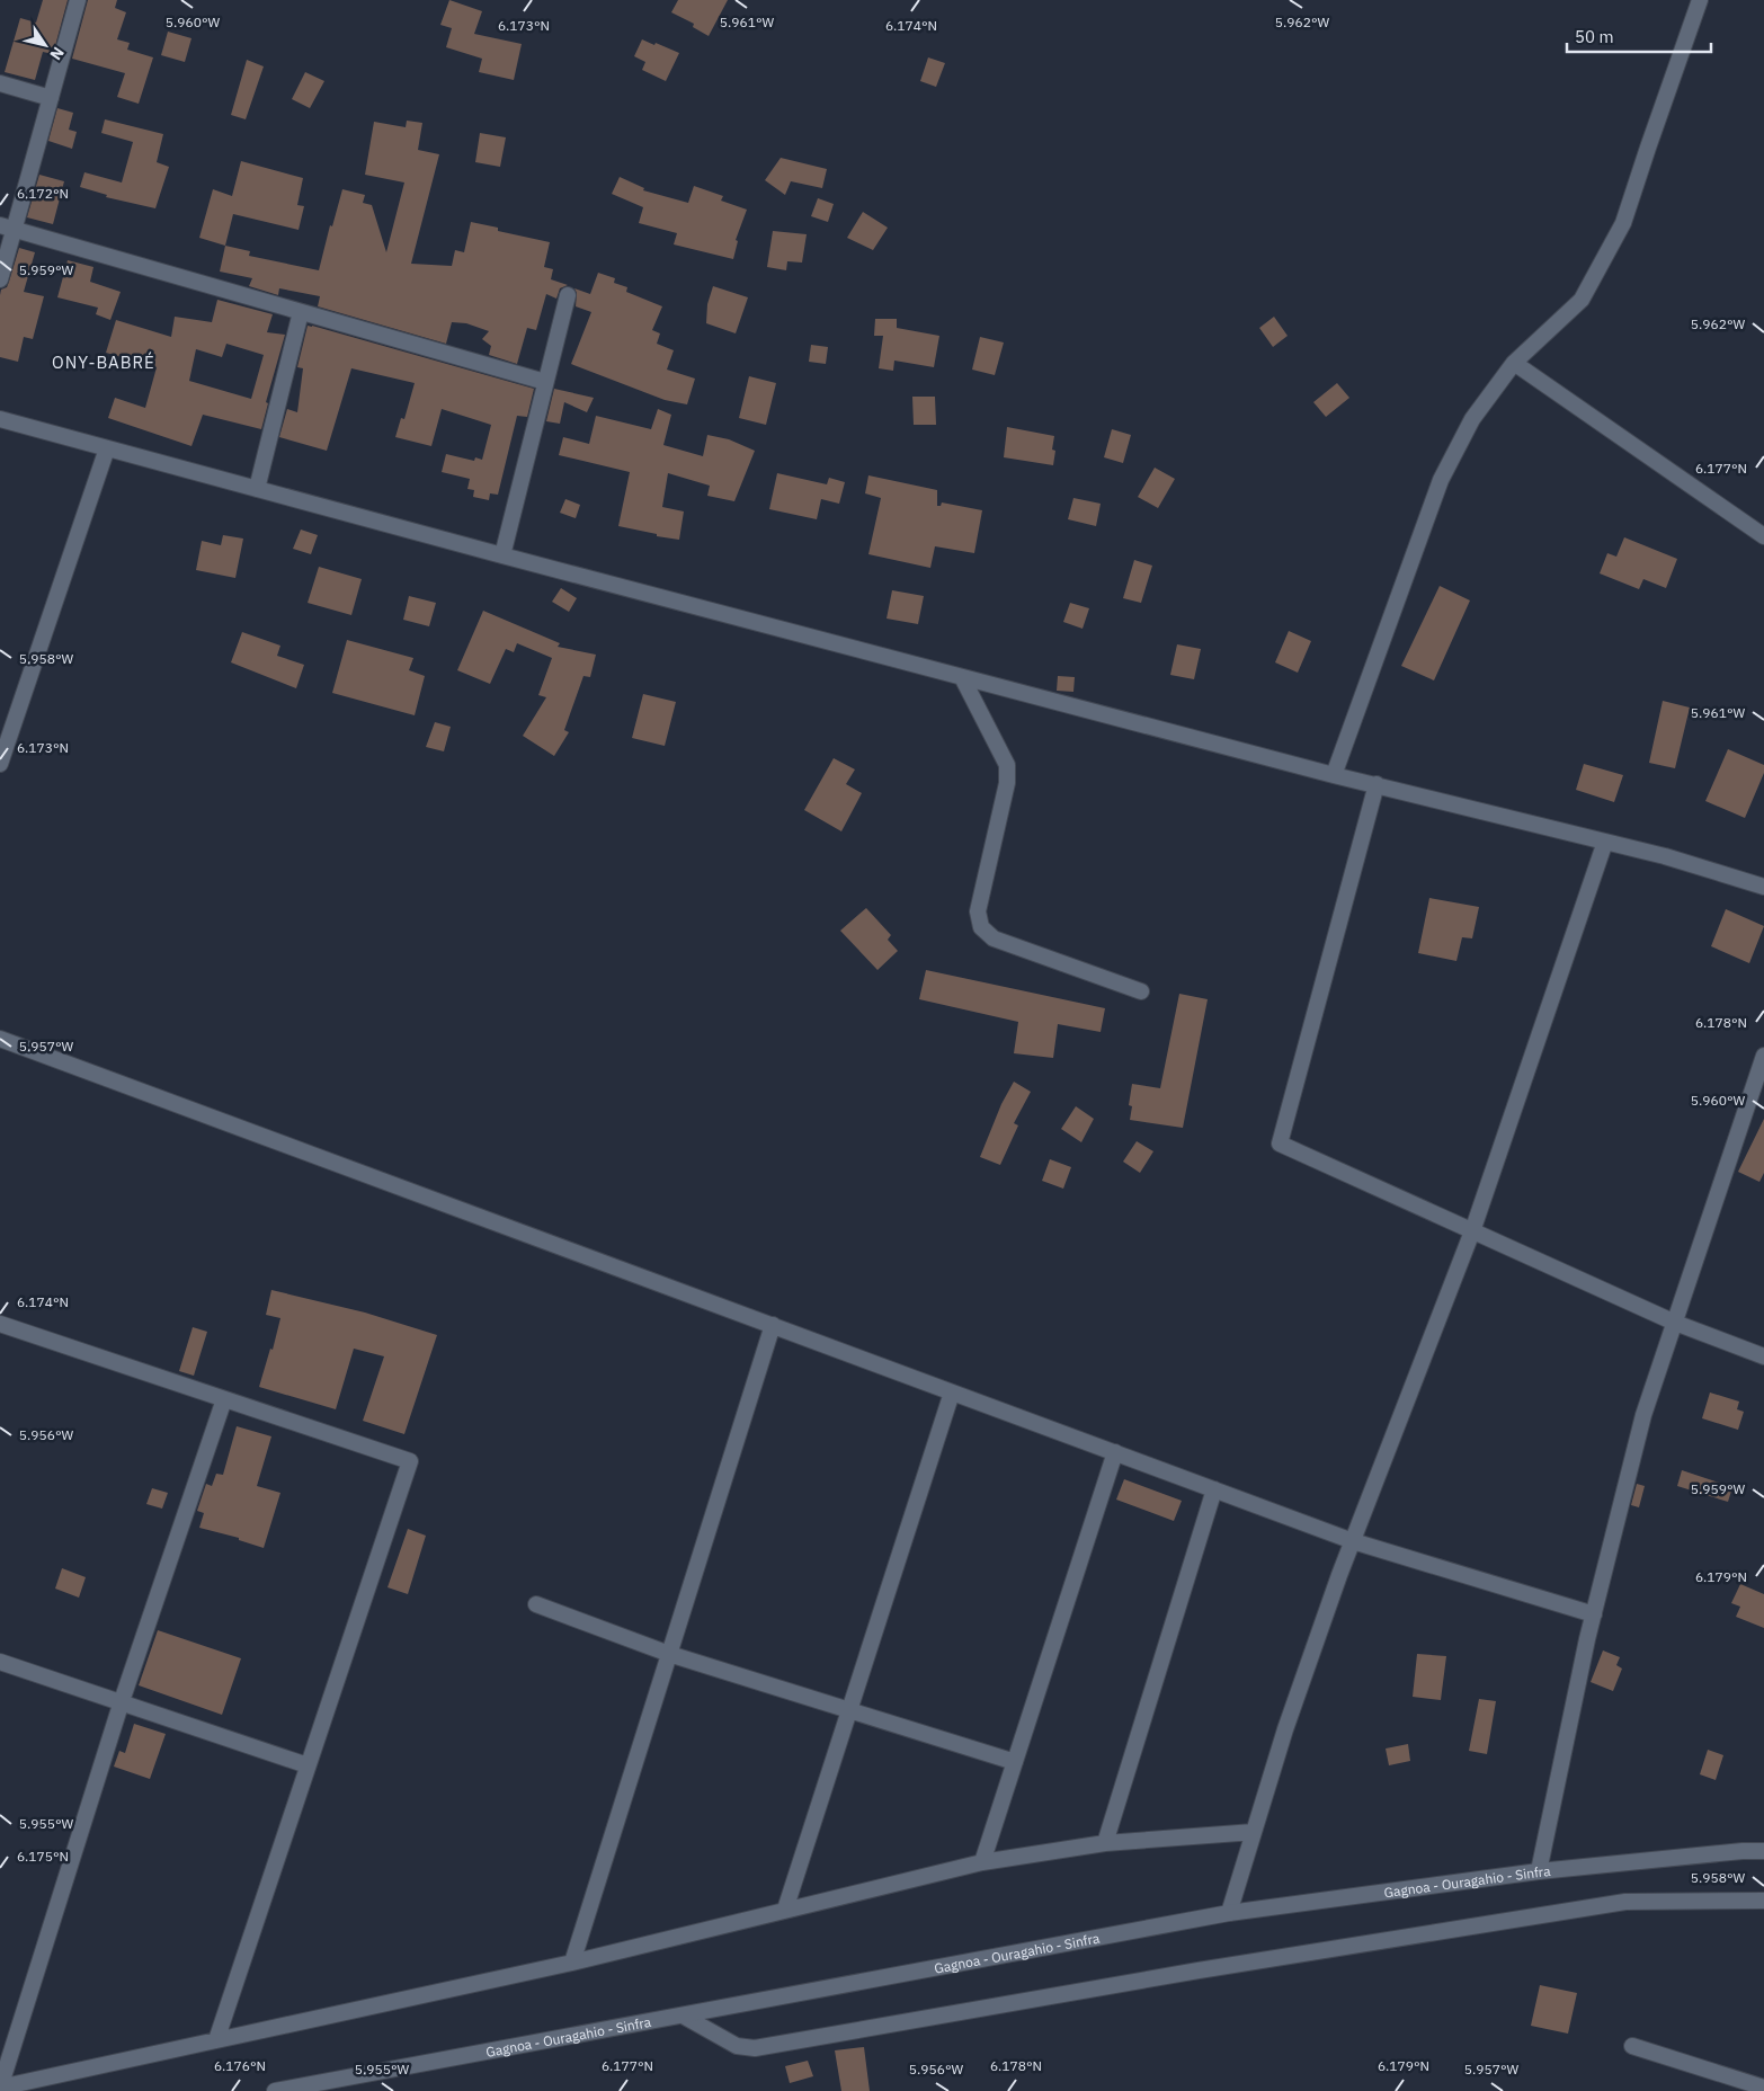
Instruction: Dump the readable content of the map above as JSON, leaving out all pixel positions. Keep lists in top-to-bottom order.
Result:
{
  "streets": {
    "street": ["Gagnoa - Ouragahio - Sinfra"]
  },
  "districts": ["ONY-BABRÉ"],
  "scale_bar": "50 m",
  "north": "bottom right",
  "coordinates": [
    "5.960°W",
    "5.961°W",
    "5.962°W",
    "6.173°N",
    "6.174°N",
    "6.172°N",
    "5.959°W",
    "6.177°N",
    "5.958°W",
    "6.178°N",
    "5.957°W",
    "5.956°W",
    "6.179°N",
    "5.955°W",
    "6.175°N",
    "6.176°N"
  ]
}
